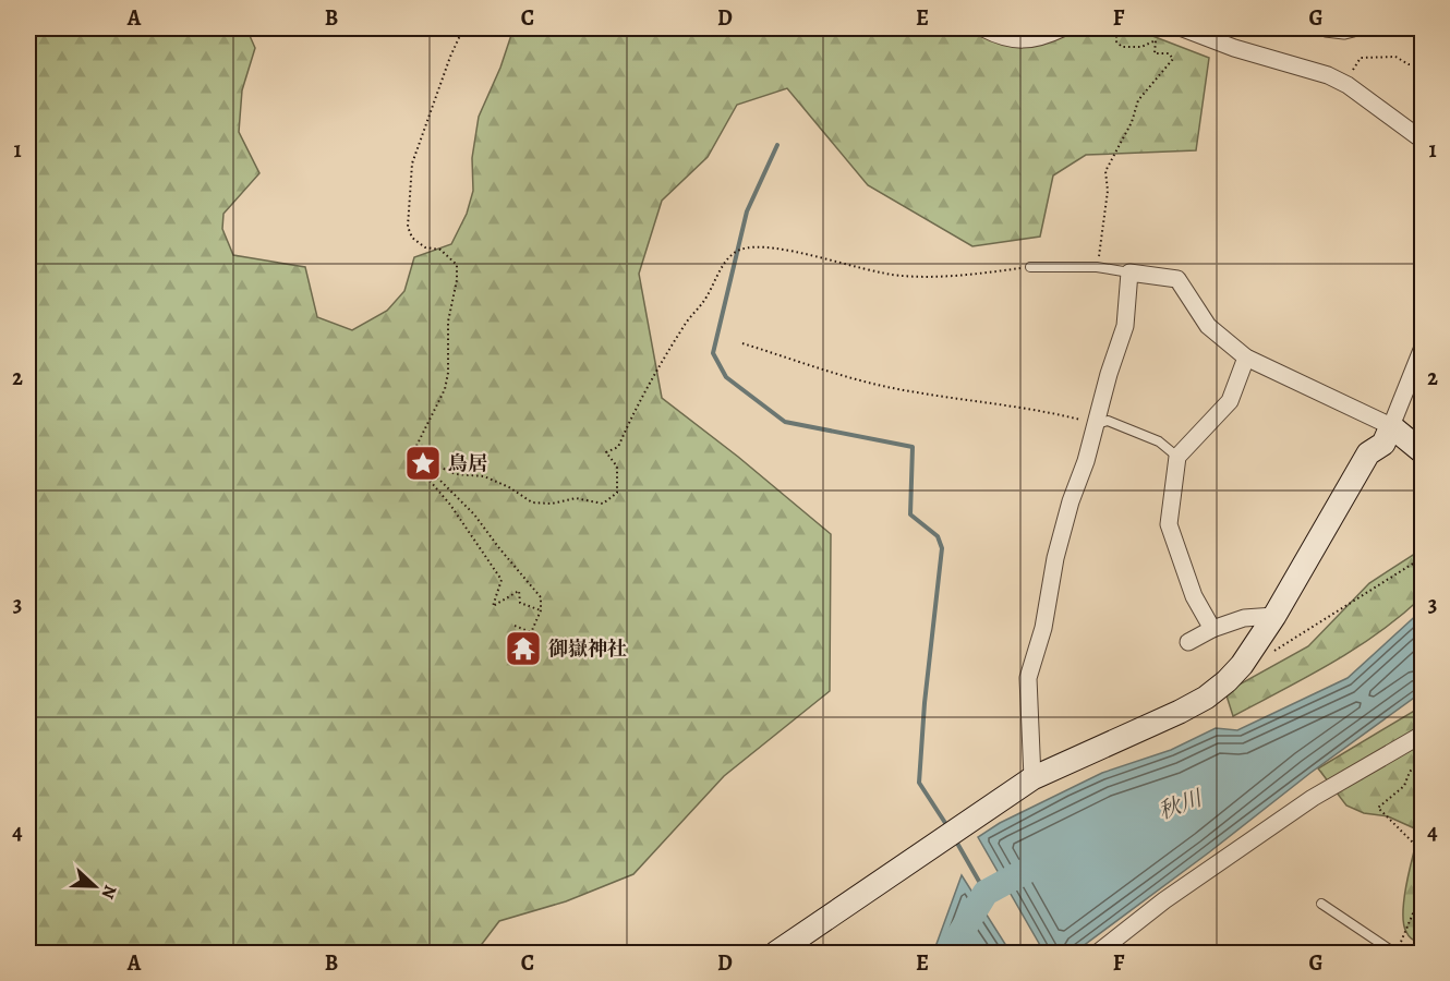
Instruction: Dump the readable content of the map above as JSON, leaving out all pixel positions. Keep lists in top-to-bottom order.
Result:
{
  "water": ["秋川"],
  "places": {
    "place": ["鳥居"],
    "temple": ["御嶽神社"]
  },
  "north": "right",
  "grid": {
    "columns": [
      "A",
      "B",
      "C",
      "D",
      "E",
      "F",
      "G"
    ],
    "rows": [
      "1",
      "2",
      "3",
      "4"
    ]
  }
}
